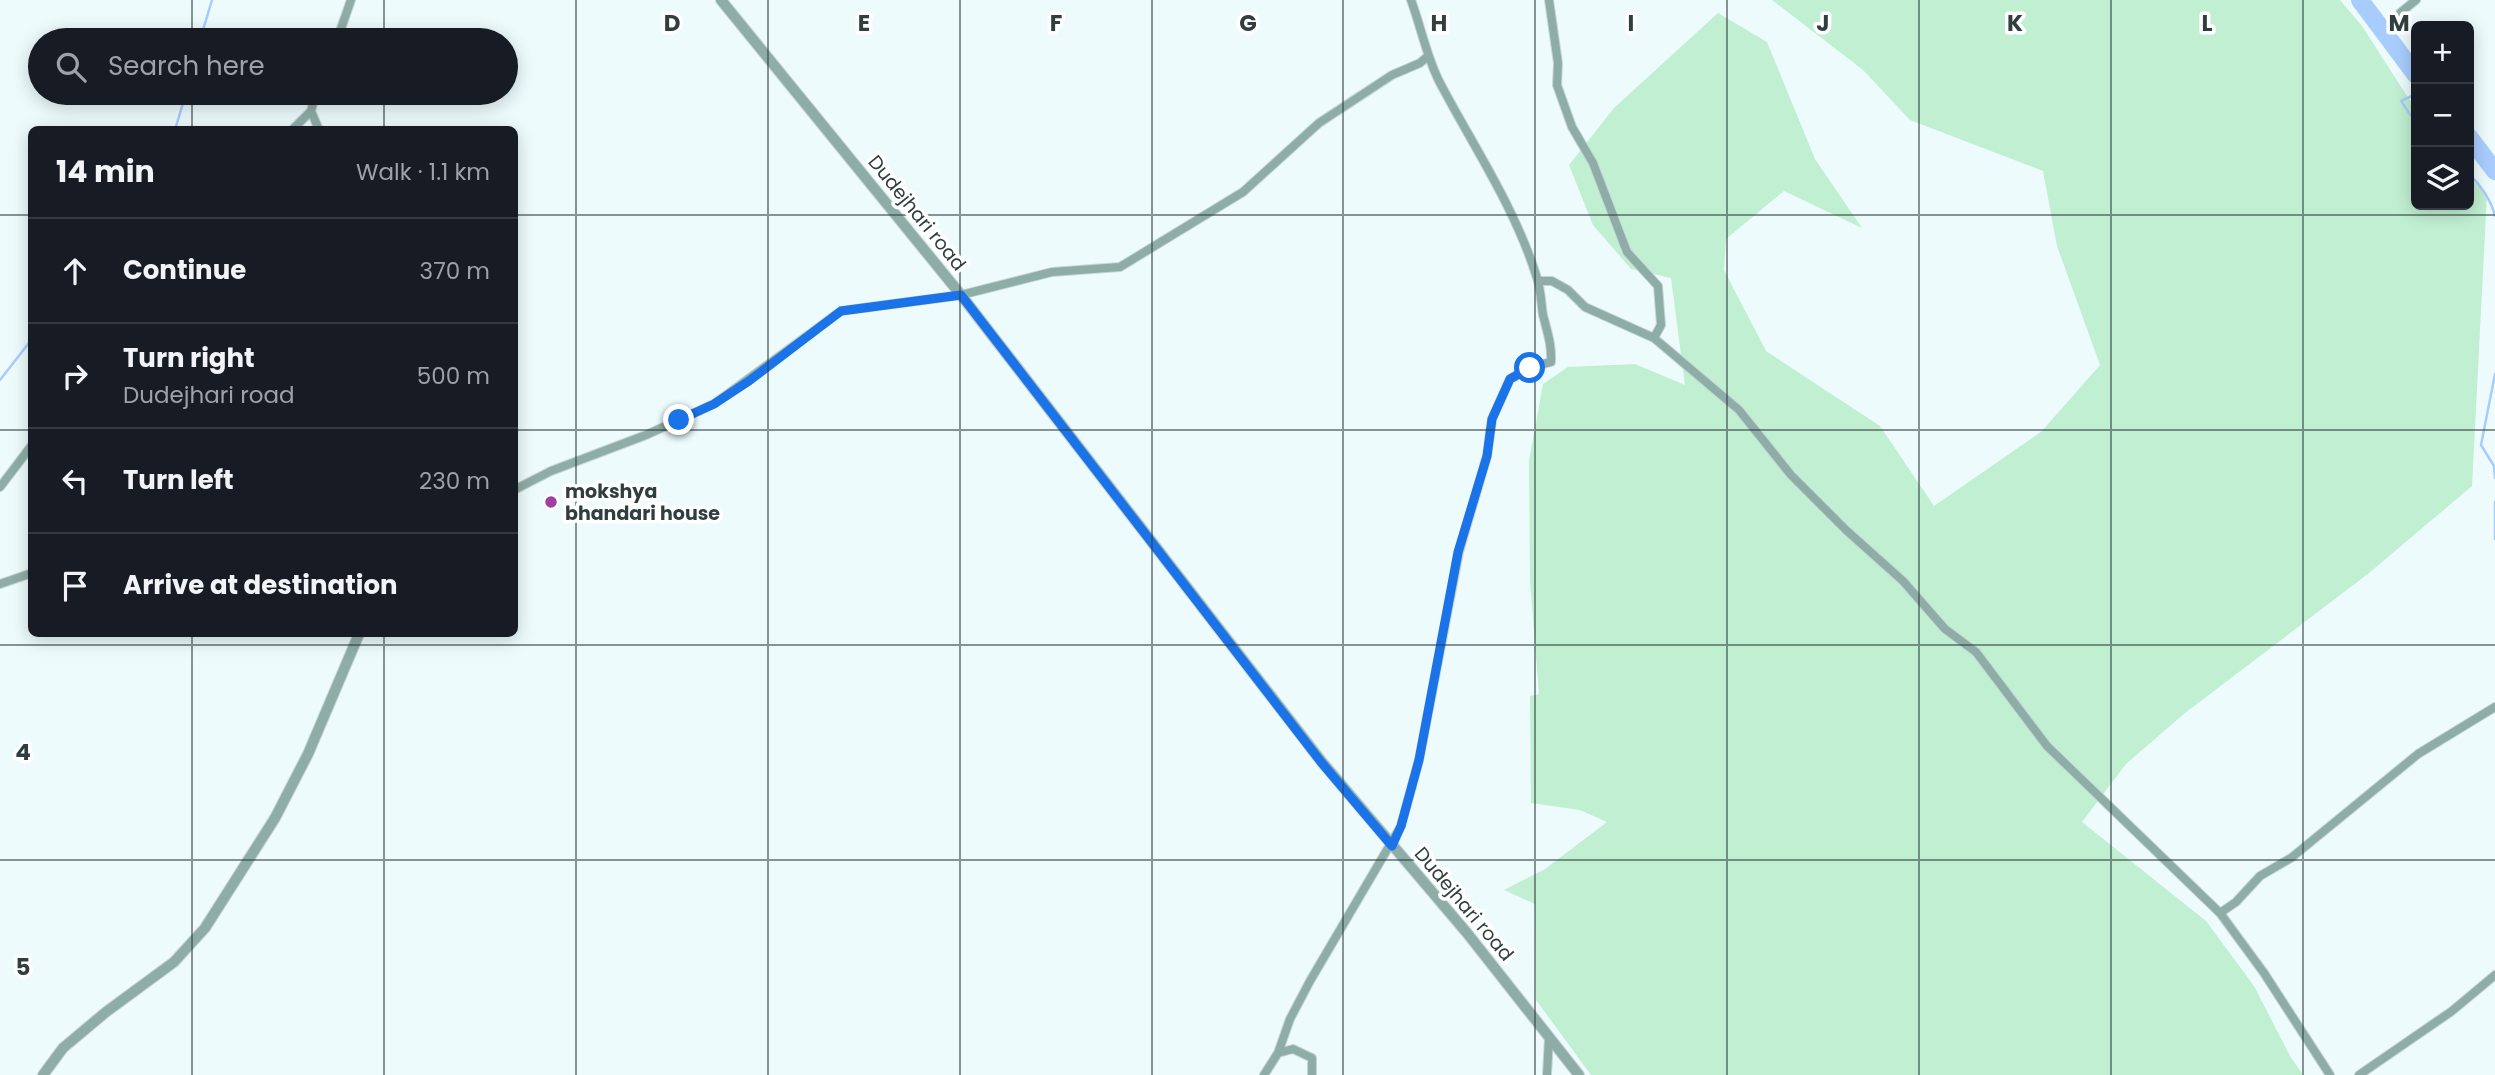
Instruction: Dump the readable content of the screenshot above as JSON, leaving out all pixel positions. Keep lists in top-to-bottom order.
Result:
{
  "streets": {
    "street": ["Dudejhari road"]
  },
  "places": ["mokshya bhandari house"],
  "page": {
    "map_buttons": ["+", "−"],
    "search": "Search here",
    "heading": ["14 min", "Walk · 1.1 km"],
    "list": [
      ["Continue", "370 m"],
      ["Turn right", "Dudejhari road", "500 m"],
      ["Turn left", "230 m"],
      "Arrive at destination"
    ]
  },
  "grid": {
    "columns": [
      "D",
      "E",
      "F",
      "G",
      "H",
      "I",
      "J",
      "K",
      "L",
      "M"
    ],
    "rows": ["4", "5"]
  }
}
